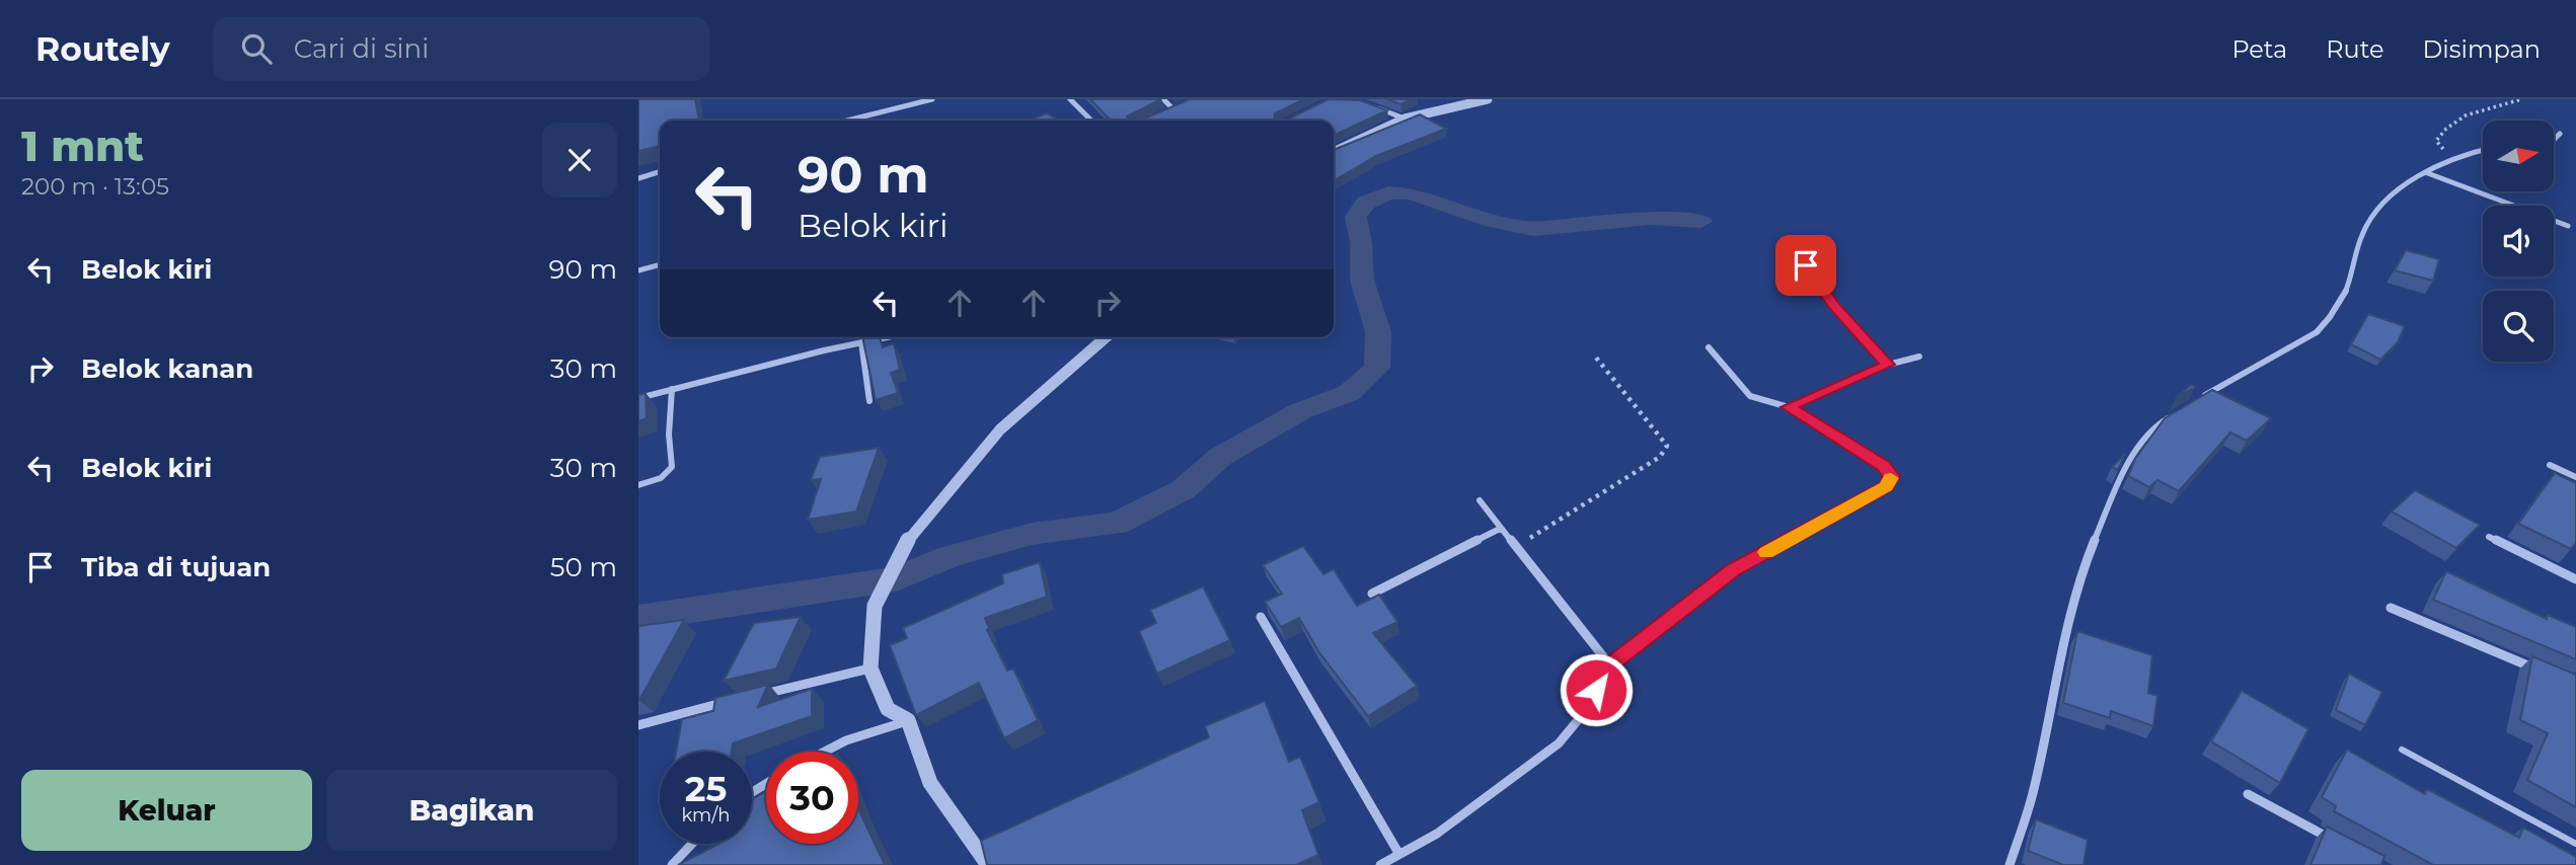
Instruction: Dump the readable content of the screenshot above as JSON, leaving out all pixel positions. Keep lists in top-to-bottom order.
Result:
{
  "north": "right",
  "page": {
    "header": "Routely",
    "search": "Cari di sini",
    "nav": ["Peta", "Rute", "Disimpan"],
    "heading": ["1 mnt", "200 m · 13:05"],
    "turn": ["90 m", "Belok kiri"],
    "list": [
      {
        "name": "Belok kiri",
        "value": "90 m"
      },
      {
        "name": "Belok kanan",
        "value": "30 m"
      },
      {
        "name": "Belok kiri",
        "value": "30 m"
      },
      {
        "name": "Tiba di tujuan",
        "value": "50 m"
      }
    ],
    "speed": "25 km/h",
    "limit": "30",
    "buttons": ["Keluar", "Bagikan"]
  }
}
